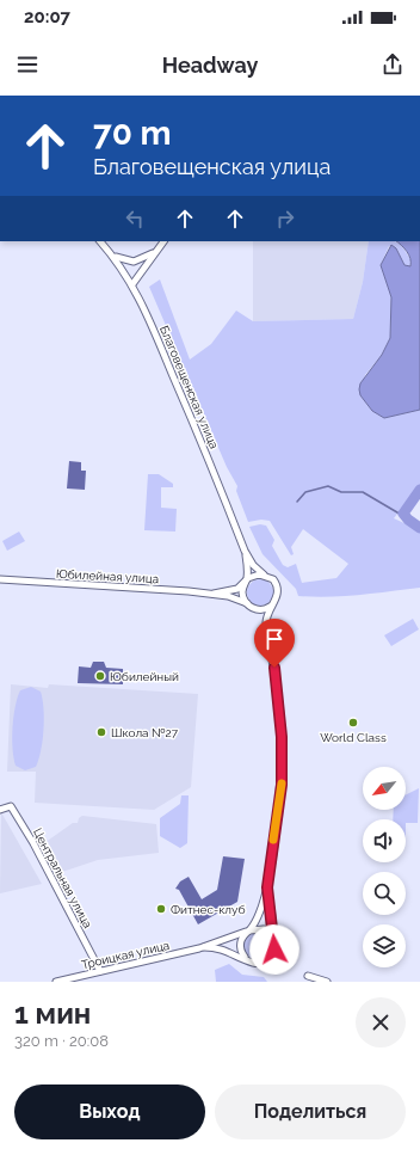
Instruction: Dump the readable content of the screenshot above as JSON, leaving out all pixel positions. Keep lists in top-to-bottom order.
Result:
{
  "streets": {
    "street": [
      "Благовещенская улица",
      "Юбилейная улица",
      "Центральная улица",
      "Троицкая улица"
    ]
  },
  "crossings": [
    ["Центральная улица", "Троицкая улица"]
  ],
  "places": [
    "Юбилейный",
    "World Class",
    "Школа №27",
    "Фитнес-клуб"
  ],
  "north": "bottom left",
  "page": {
    "status": "20:07",
    "header": "Headway",
    "turn": ["70 m", "Благовещенская улица"],
    "heading": ["1 мин", "320 m · 20:08"],
    "buttons": ["Выход", "Поделиться"]
  }
}
